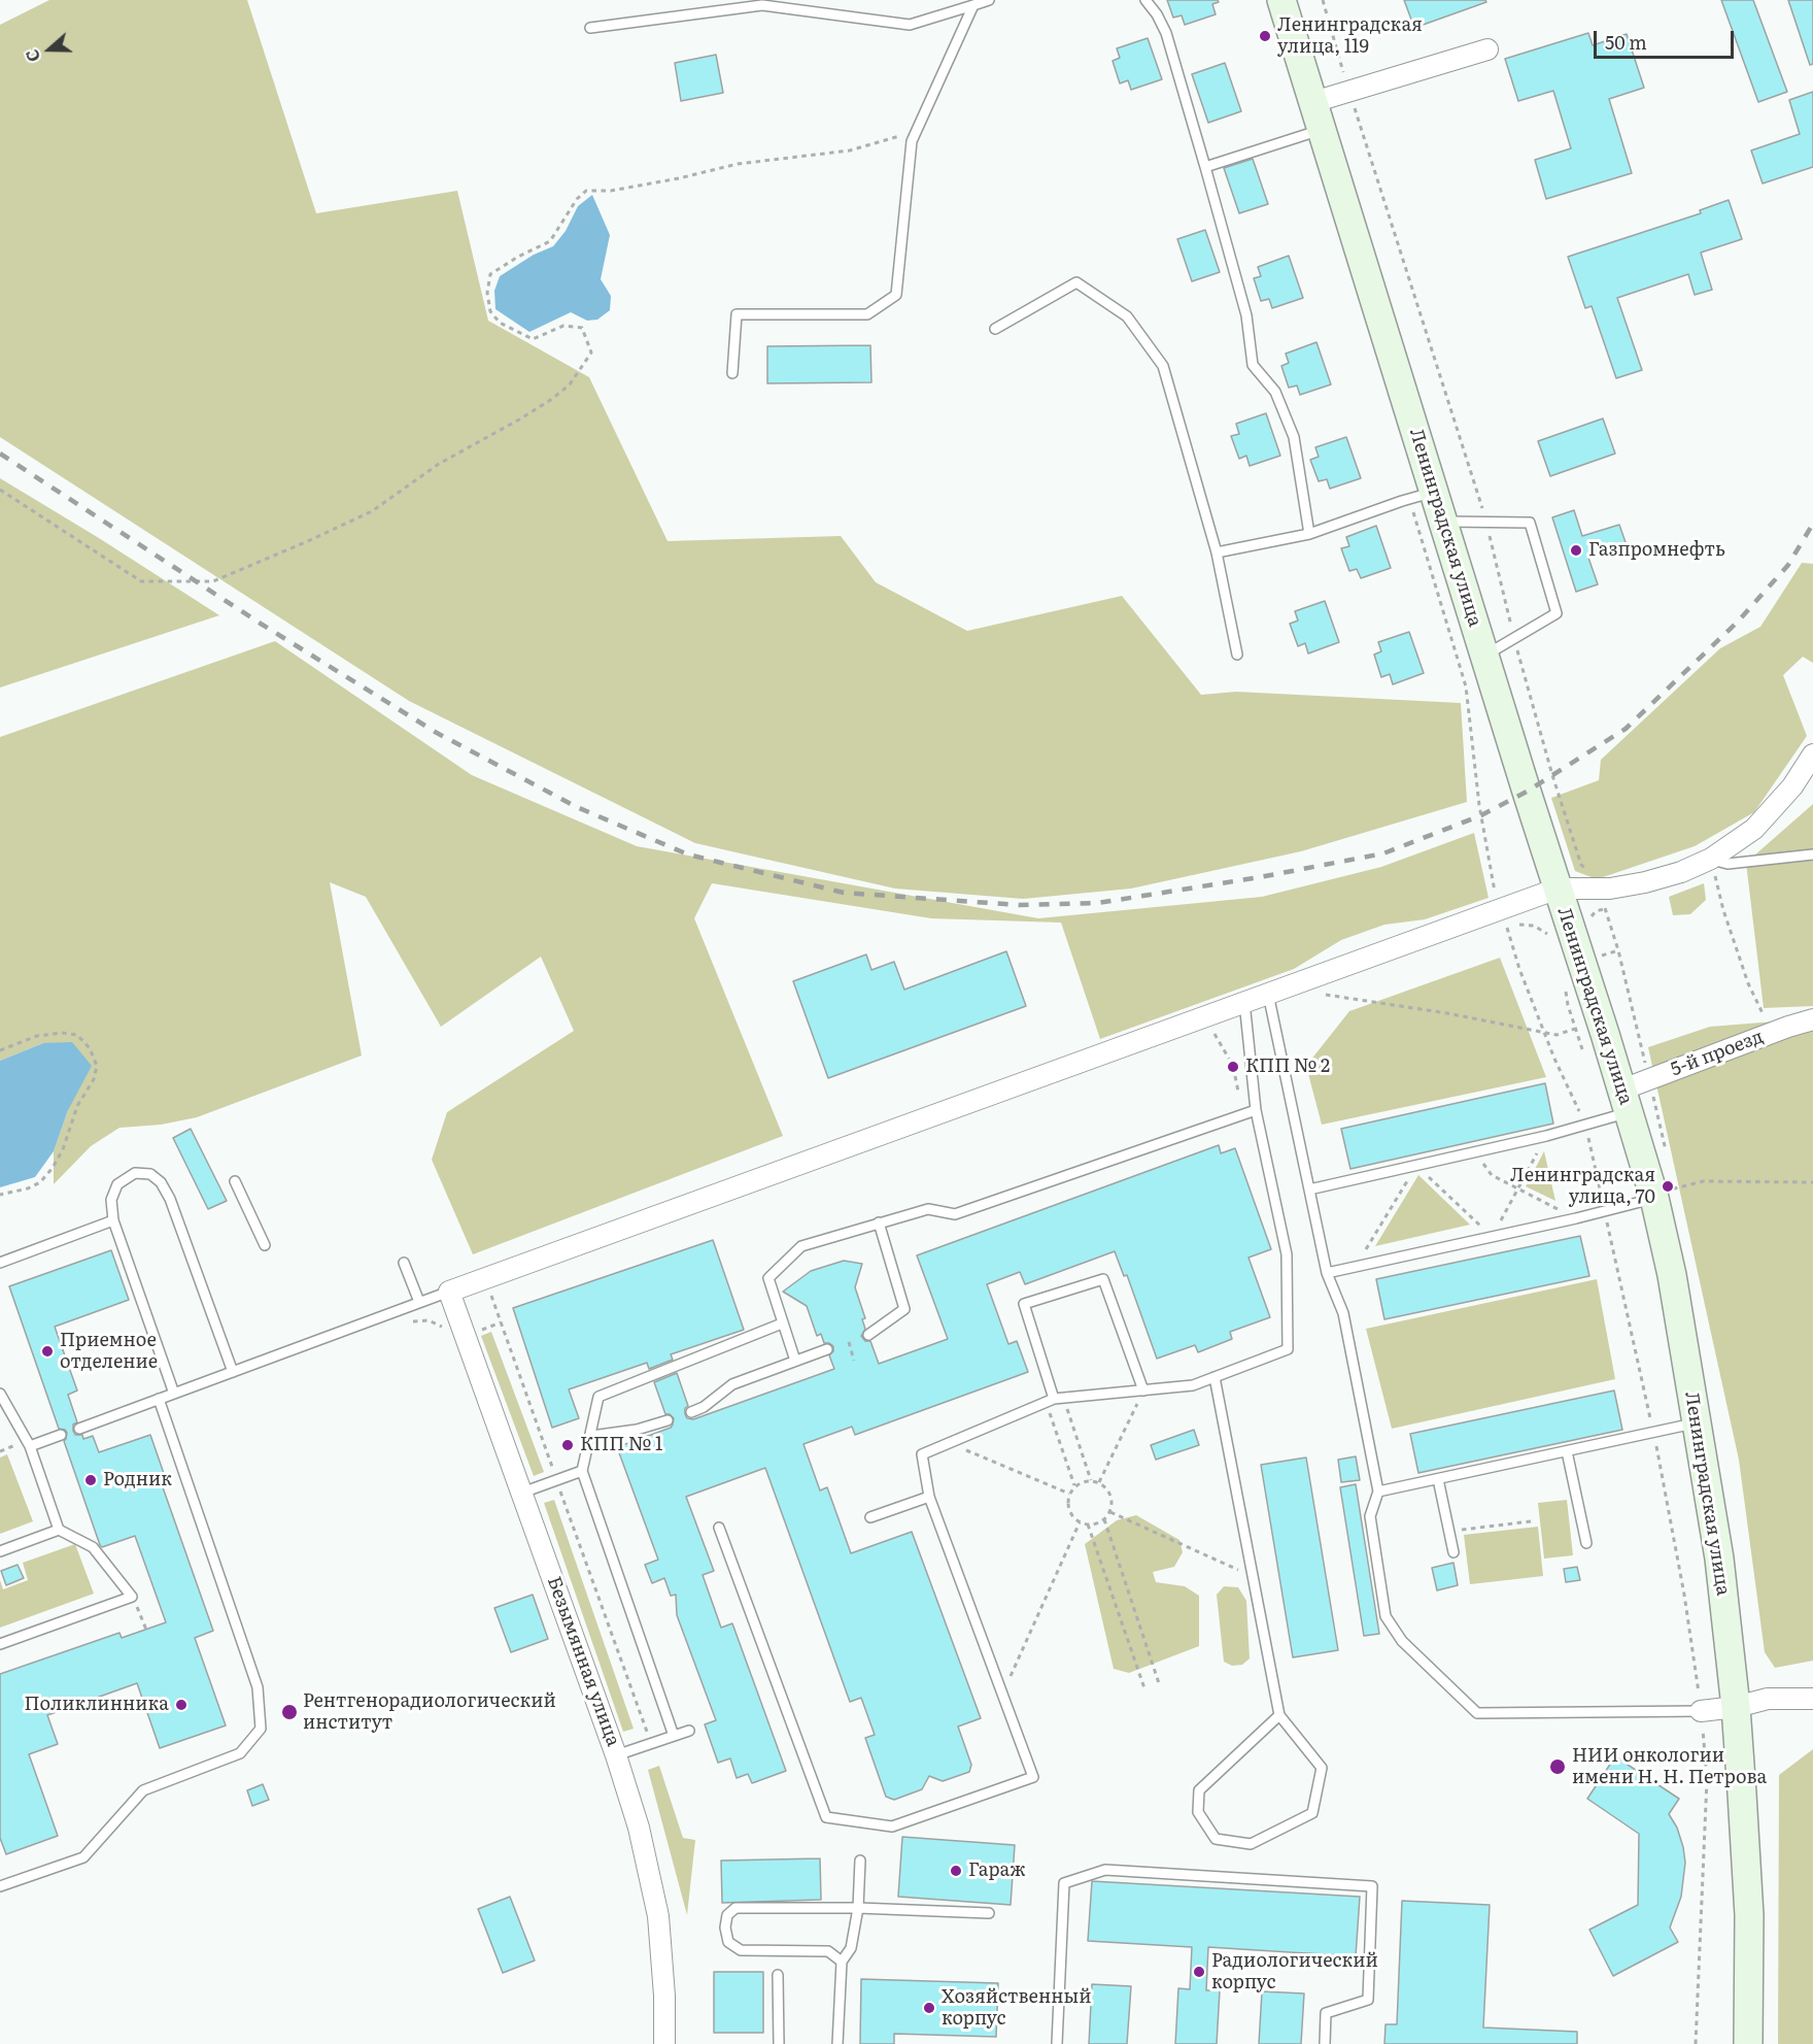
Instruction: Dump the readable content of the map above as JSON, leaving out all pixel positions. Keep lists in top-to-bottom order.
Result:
{
  "streets": {
    "main road": ["Ленинградская улица"],
    "street": ["5-й проезд", "Безымянная улица"]
  },
  "crossings": [
    ["Ленинградская улица", "5-й проезд"]
  ],
  "places": [
    "Ленинградская улица, 119",
    "Газпромнефть",
    "КПП № 2",
    "Ленинградская улица, 70",
    "Приемное отделение",
    "КПП № 1",
    "Родник",
    "Поликлинника",
    "Рентгенорадиологический институт",
    "НИИ онкологии имени Н. Н. Петрова",
    "Гараж",
    "Радиологический корпус",
    "Хозяйственный корпус"
  ],
  "scale_bar": "50 m",
  "north": "left"
}
